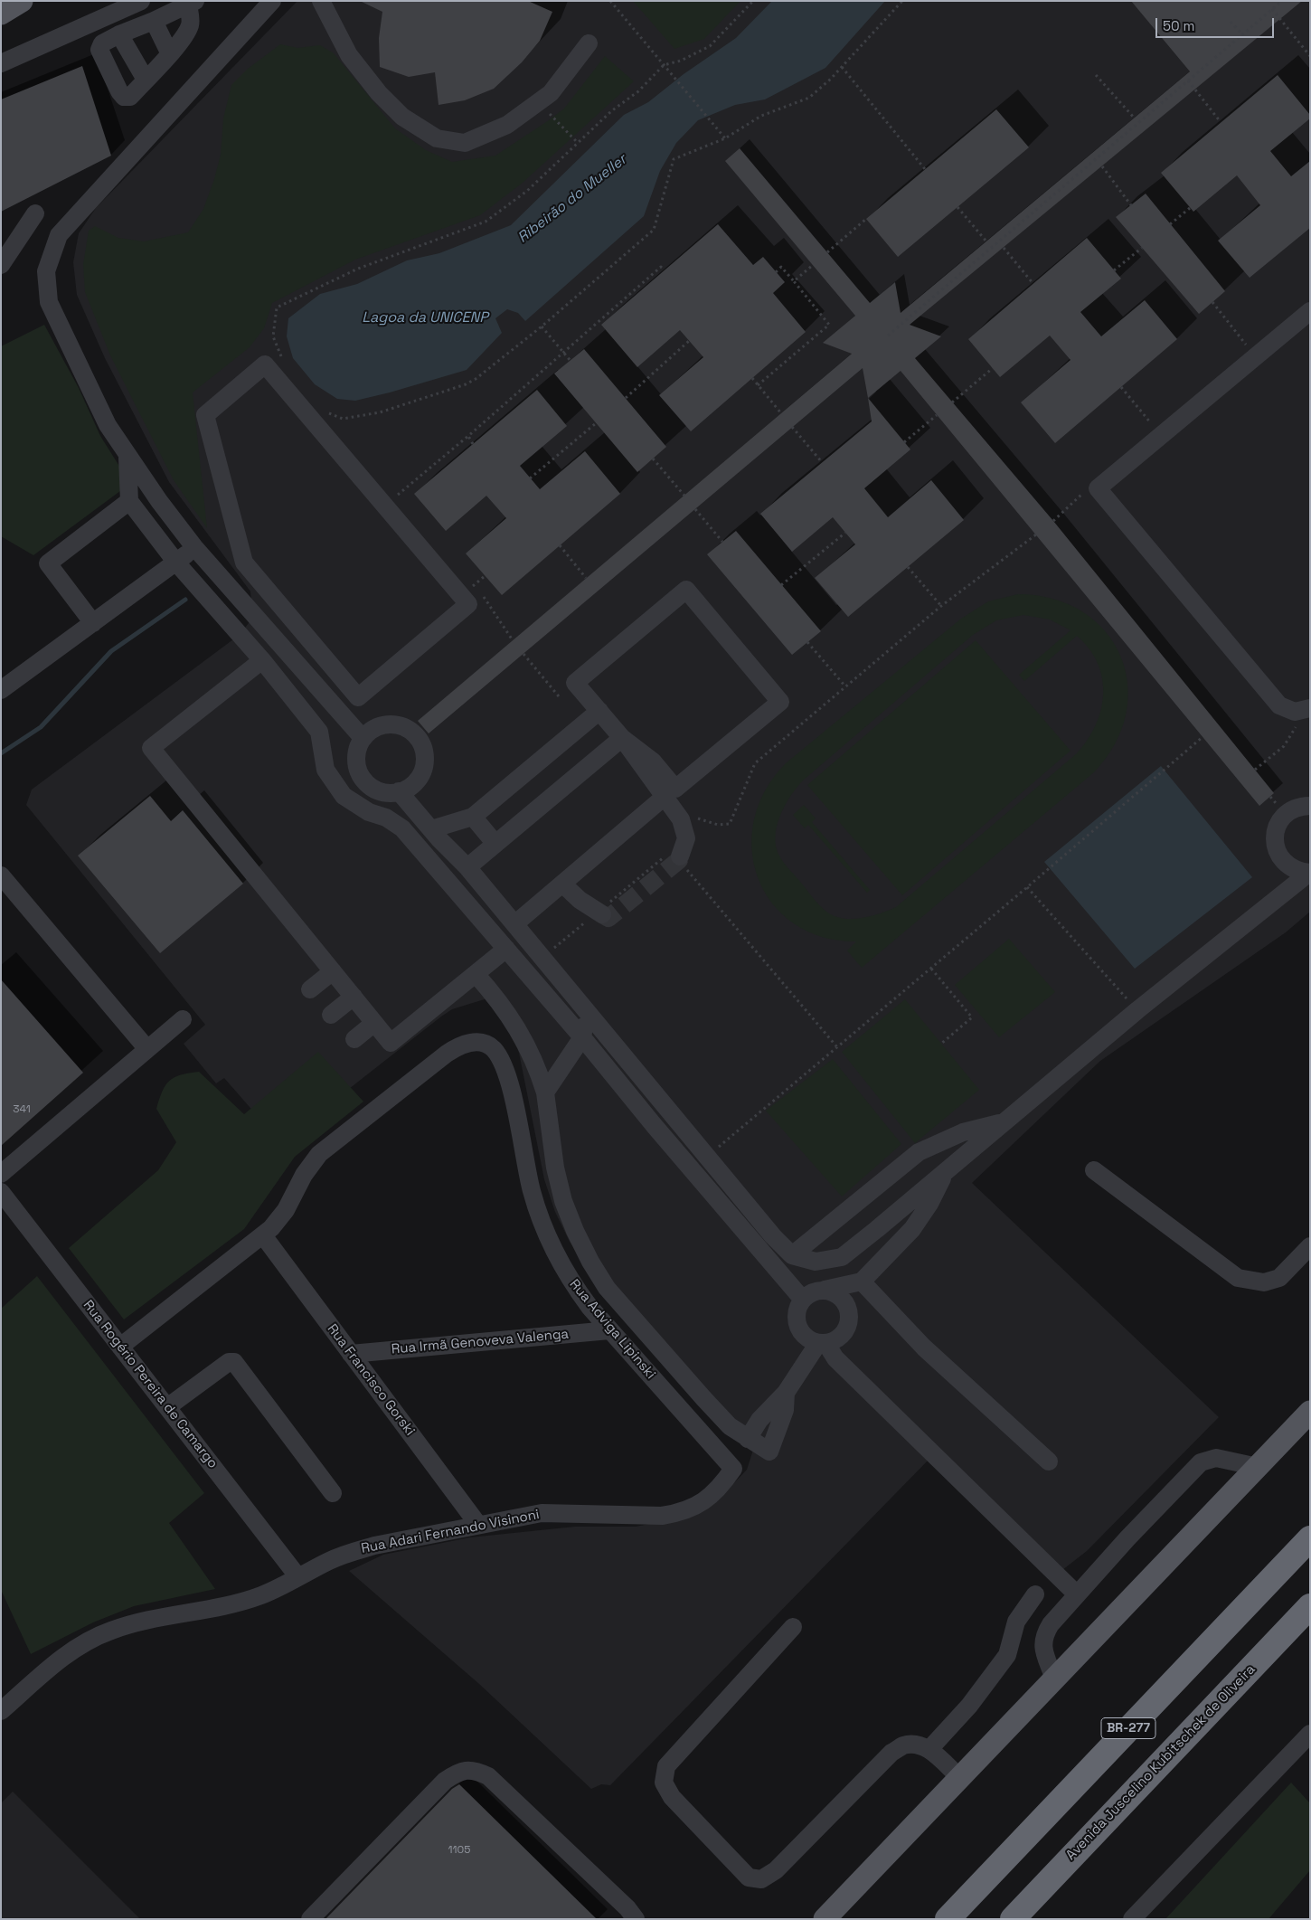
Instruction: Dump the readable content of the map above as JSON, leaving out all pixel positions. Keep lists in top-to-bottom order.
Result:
{
  "streets": {
    "highway": ["BR-277", "Avenida Juscelino Kubitschek de Oliveira"],
    "street": [
      "Rua Adviga Lipinski",
      "Rua Irmã Genoveva Valenga",
      "Rua Francisco Gorski",
      "Rua Rogério Pereira de Camargo",
      "Rua Adari Fernando Visinoni"
    ]
  },
  "crossings": [
    ["Rua Adviga Lipinski", "Rua Irmã Genoveva Valenga"],
    ["Rua Adviga Lipinski", "Rua Francisco Gorski"],
    ["Rua Adviga Lipinski", "Rua Adari Fernando Visinoni"],
    ["Rua Irmã Genoveva Valenga", "Rua Francisco Gorski"],
    ["Rua Francisco Gorski", "Rua Adari Fernando Visinoni"],
    ["Rua Rogério Pereira de Camargo", "Rua Adari Fernando Visinoni"]
  ],
  "water": ["Ribeirão do Mueller", "Lagoa da UNICENP"],
  "house_numbers": ["341", "1105"],
  "scale_bar": "50 m"
}
